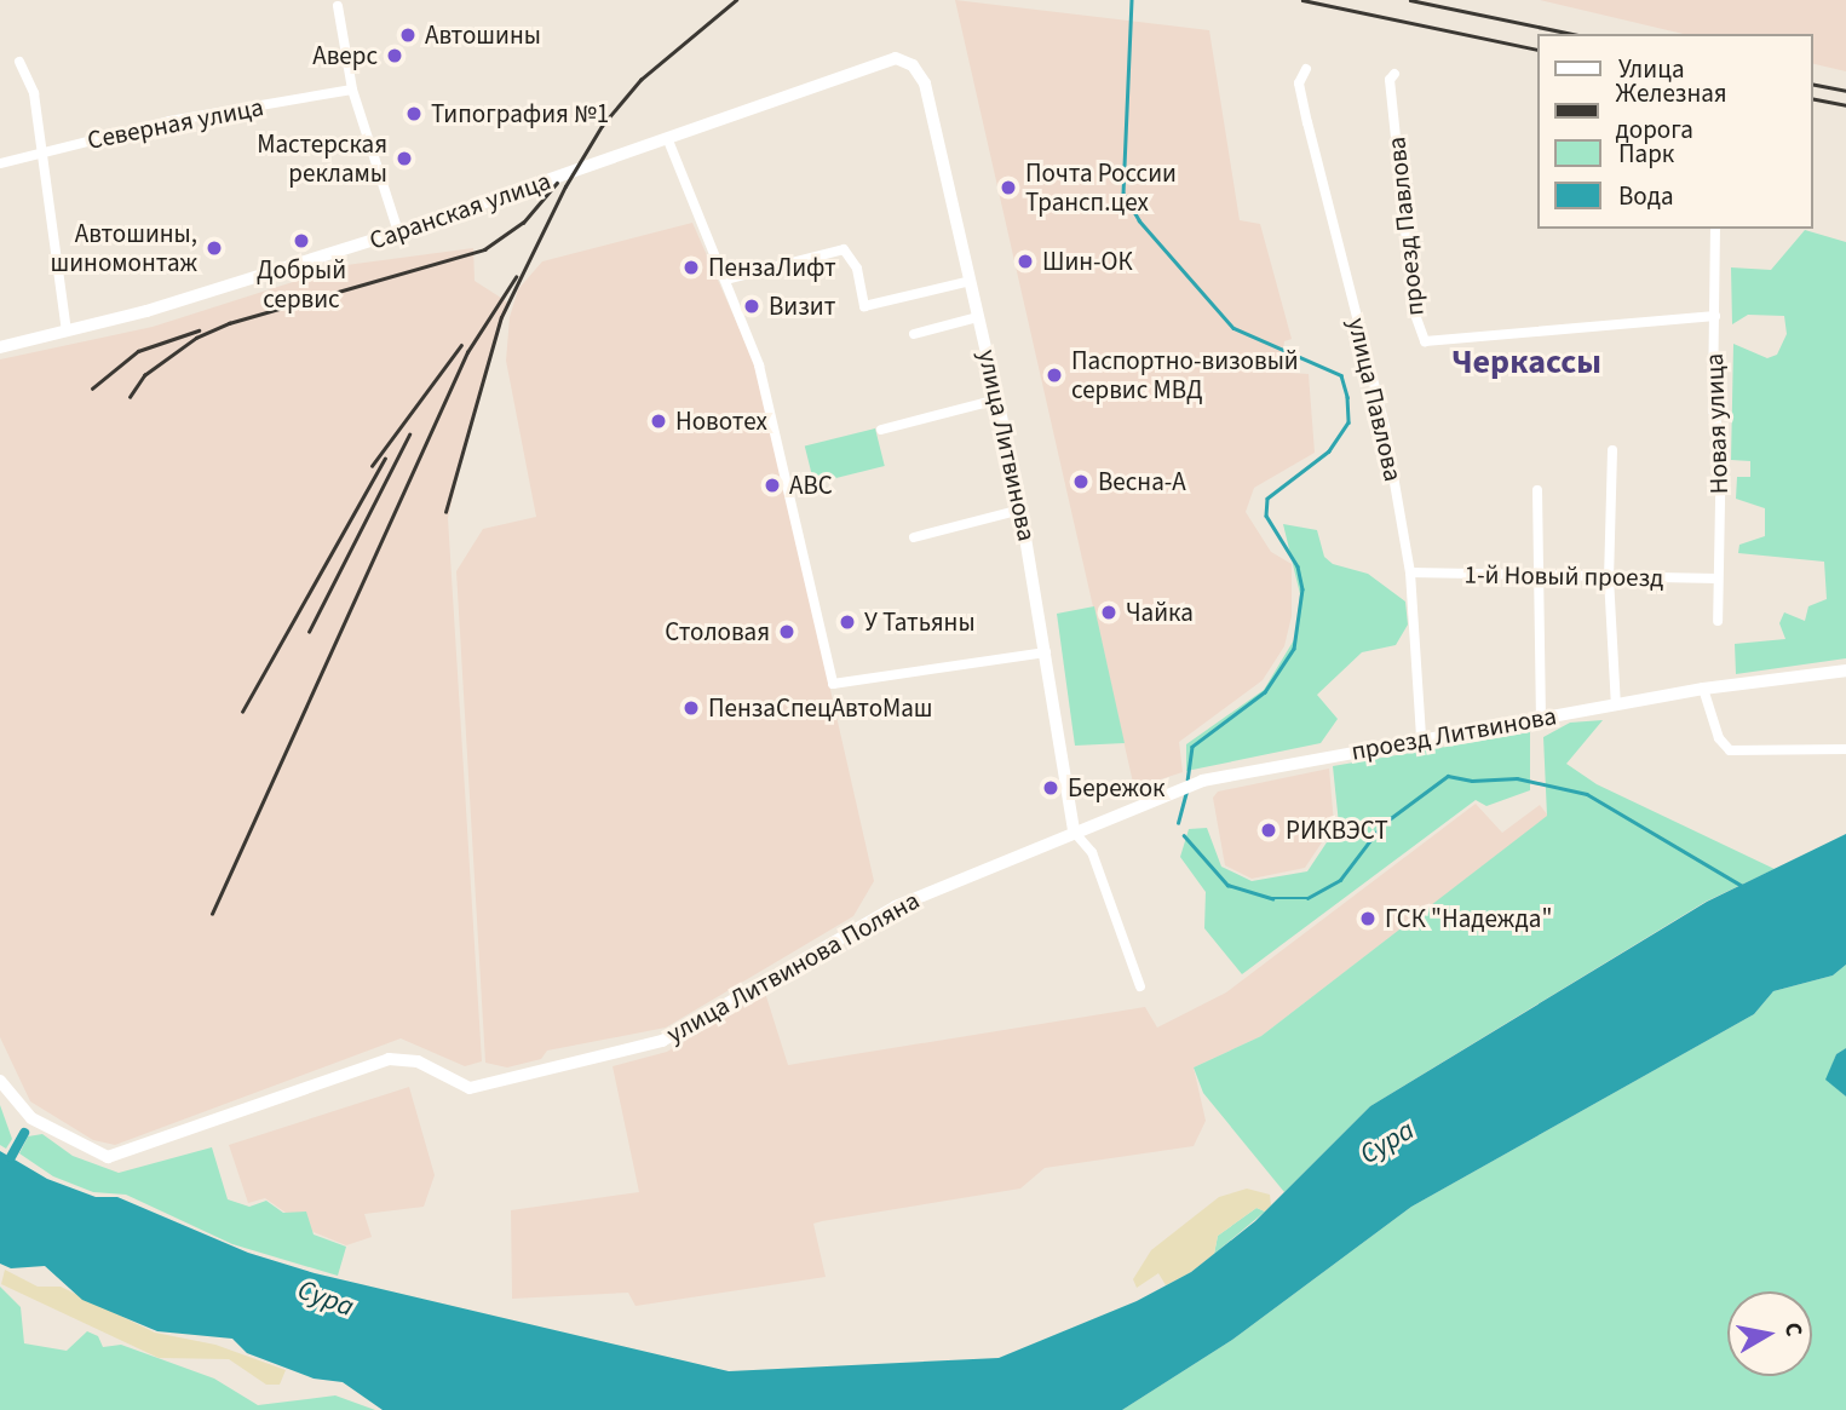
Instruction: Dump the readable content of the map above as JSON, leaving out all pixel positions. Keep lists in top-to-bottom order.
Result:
{
  "streets": {
    "main road": [
      "Саранская улица",
      "улица Литвинова",
      "проезд Литвинова",
      "улица Литвинова Поляна"
    ],
    "street": [
      "Северная улица",
      "проезд Павлова",
      "улица Павлова",
      "Новая улица",
      "1-й Новый проезд"
    ]
  },
  "crossings": [
    ["Саранская улица", "улица Литвинова"],
    ["проезд Павлова", "Новая улица"],
    ["улица Павлова", "1-й Новый проезд"],
    ["улица Павлова", "проезд Литвинова"],
    ["Новая улица", "1-й Новый проезд"],
    ["улица Литвинова", "проезд Литвинова"],
    ["улица Литвинова", "улица Литвинова Поляна"],
    ["проезд Литвинова", "улица Литвинова Поляна"]
  ],
  "districts": ["Черкассы"],
  "water": ["Сура"],
  "places": [
    "Автошины",
    "Аверс",
    "Типография №1",
    "Мастерская рекламы",
    "Почта России Трансп.цех",
    "Добрый сервис",
    "Автошины, шиномонтаж",
    "Шин-ОК",
    "ПензаЛифт",
    "Визит",
    "Паспортно-визовый сервис МВД",
    "Новотех",
    "Весна-А",
    "ABC",
    "Чайка",
    "У Татьяны",
    "Столовая",
    "ПензаСпецАвтоМаш",
    "Бережок",
    "РИКВЭСТ",
    "ГСК \"Надежда\""
  ],
  "legend": [
    "Улица",
    "Железная дорога",
    "Парк",
    "Вода"
  ],
  "north": "right"
}
